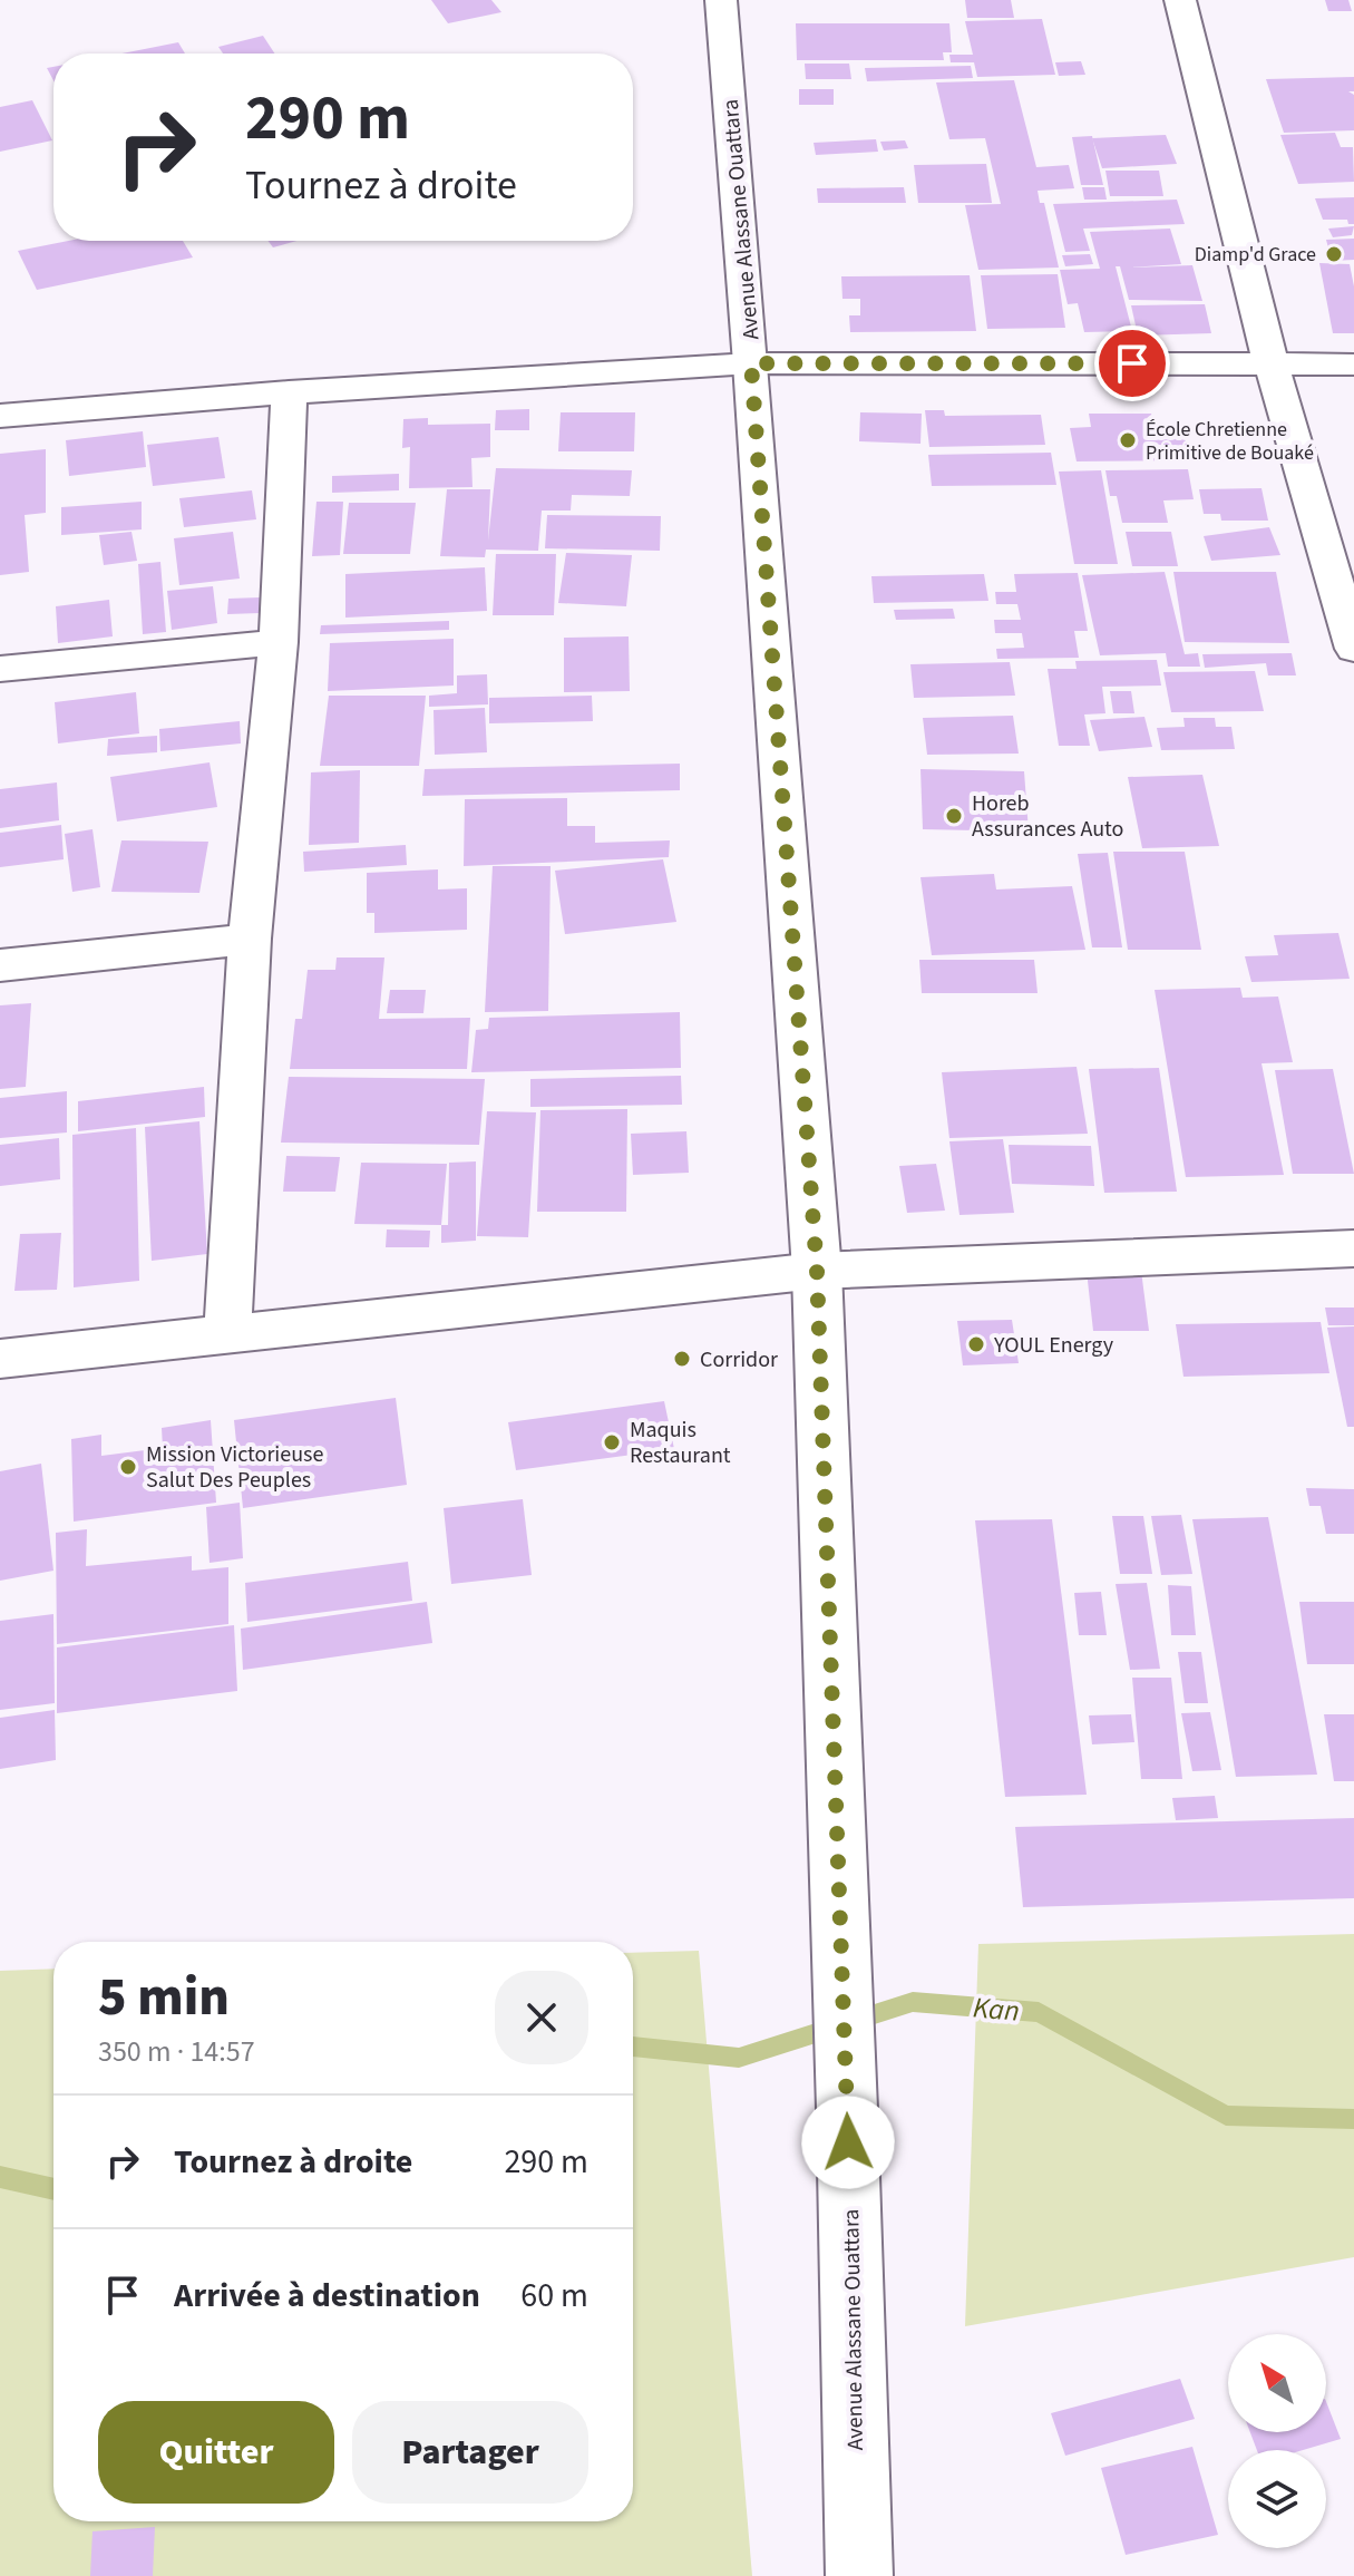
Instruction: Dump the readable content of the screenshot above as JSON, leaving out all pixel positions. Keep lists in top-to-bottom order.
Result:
{
  "streets": {
    "street": ["Avenue Alassane Ouattara"]
  },
  "water": ["Kan"],
  "places": [
    "Diamp'd Grace",
    "École Chretienne Primitive de Bouaké",
    "Horeb Assurances Auto",
    "YOUL Energy",
    "Corridor",
    "Maquis Restaurant",
    "Mission Victorieuse Salut Des Peuples"
  ],
  "north": "top left",
  "page": {
    "turn": ["290 m", "Tournez à droite"],
    "heading": ["5 min", "350 m · 14:57"],
    "list": [
      {
        "name": "Tournez à droite",
        "value": "290 m"
      },
      {
        "name": "Arrivée à destination",
        "value": "60 m"
      }
    ],
    "buttons": ["Quitter", "Partager"]
  }
}
